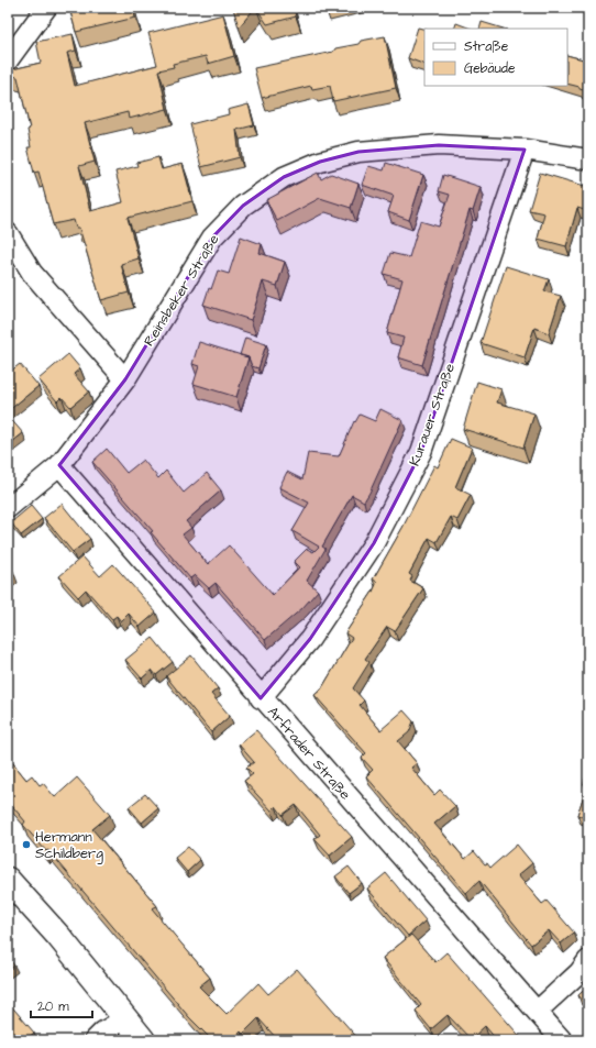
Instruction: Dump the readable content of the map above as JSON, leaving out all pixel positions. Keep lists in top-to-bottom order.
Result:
{
  "streets": {
    "street": ["Reinsbeker Straße", "Kurauer Straße", "Arfrader Straße"]
  },
  "crossings": [
    ["Reinsbeker Straße", "Kurauer Straße"],
    ["Reinsbeker Straße", "Arfrader Straße"],
    ["Kurauer Straße", "Arfrader Straße"]
  ],
  "places": ["Hermann Schildberg"],
  "legend": ["Straße", "Gebäude"],
  "scale_bar": "20 m"
}
